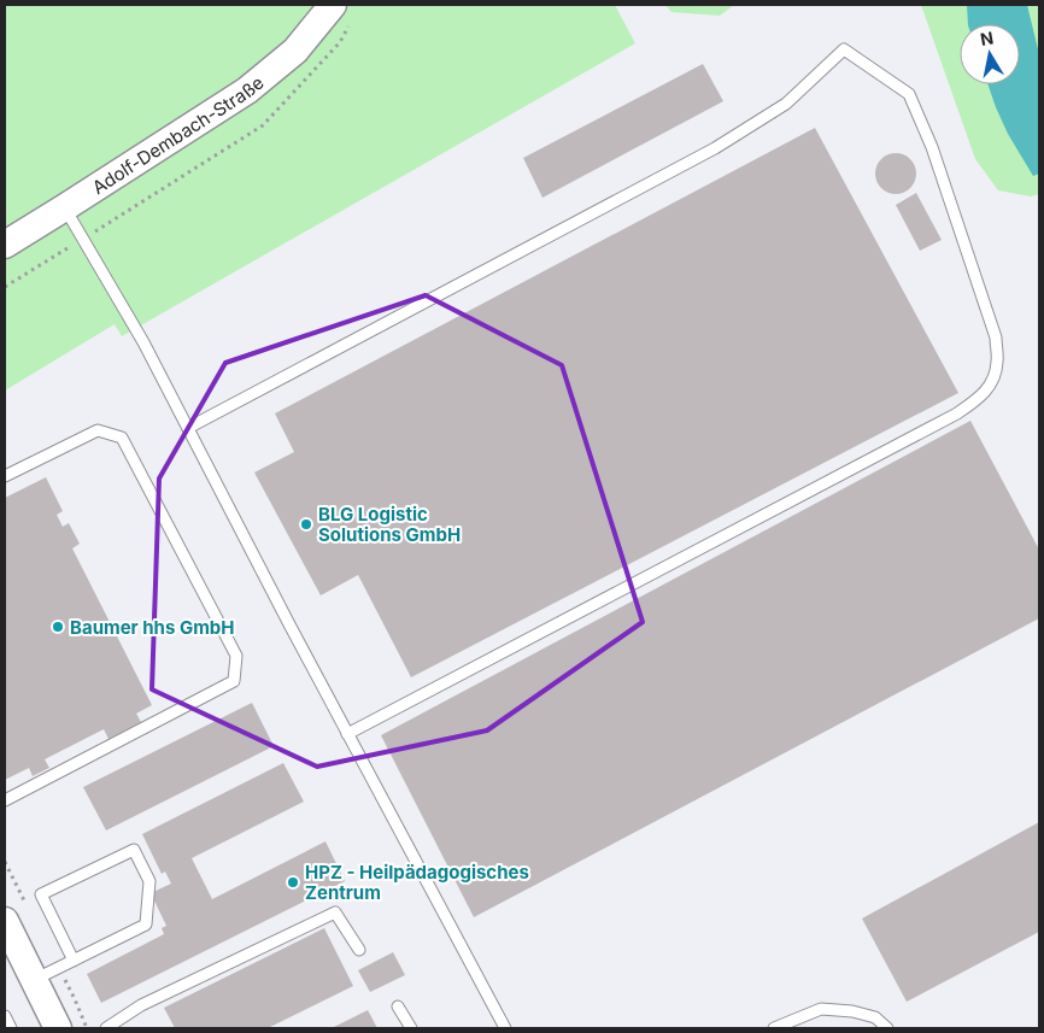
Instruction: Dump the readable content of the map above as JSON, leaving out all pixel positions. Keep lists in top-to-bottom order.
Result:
{
  "streets": {
    "main road": ["Adolf-Dembach-Straße"]
  },
  "places": ["BLG Logistic Solutions GmbH", "Baumer hhs GmbH", "HPZ - Heilpädagogisches Zentrum"],
  "north": "top"
}
